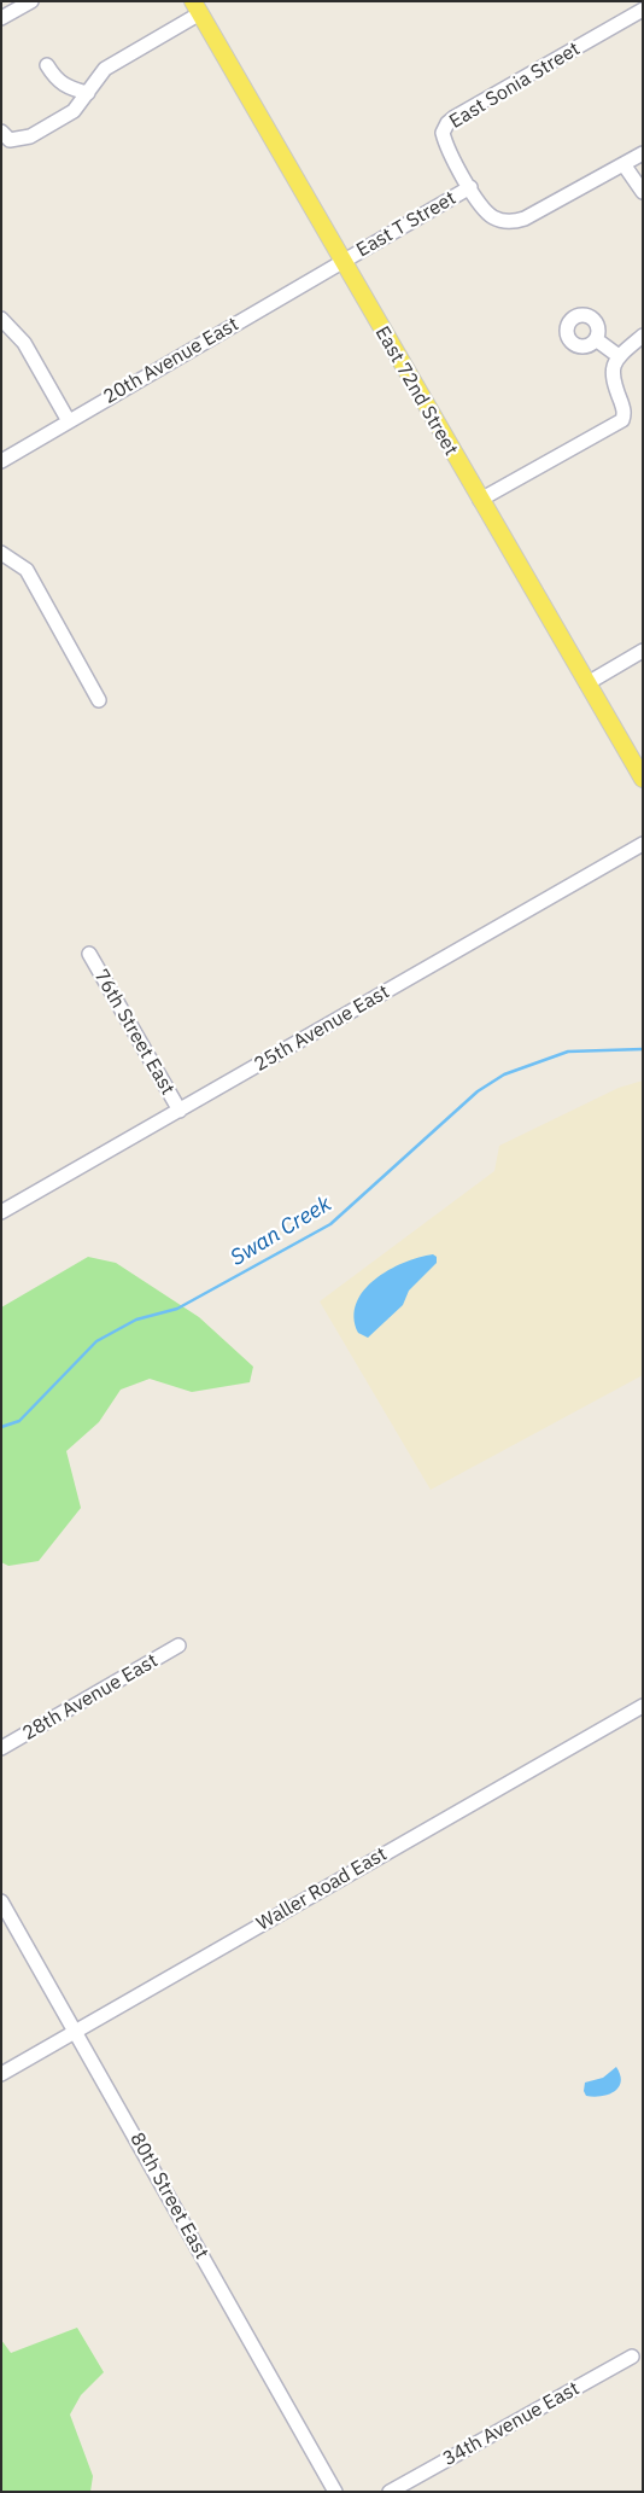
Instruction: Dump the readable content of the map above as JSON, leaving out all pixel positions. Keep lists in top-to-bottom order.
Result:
{
  "streets": {
    "main road": ["East 72nd Street"],
    "street": [
      "East Sonia Street",
      "East T Street",
      "20th Avenue East",
      "25th Avenue East",
      "76th Street East",
      "28th Avenue East",
      "Waller Road East",
      "80th Street East",
      "34th Avenue East"
    ]
  },
  "crossings": [
    ["East Sonia Street", "East T Street"],
    ["East T Street", "20th Avenue East"],
    ["East T Street", "East 72nd Street"],
    ["20th Avenue East", "East 72nd Street"],
    ["25th Avenue East", "76th Street East"],
    ["Waller Road East", "80th Street East"]
  ],
  "water": ["Swan Creek"]
}
